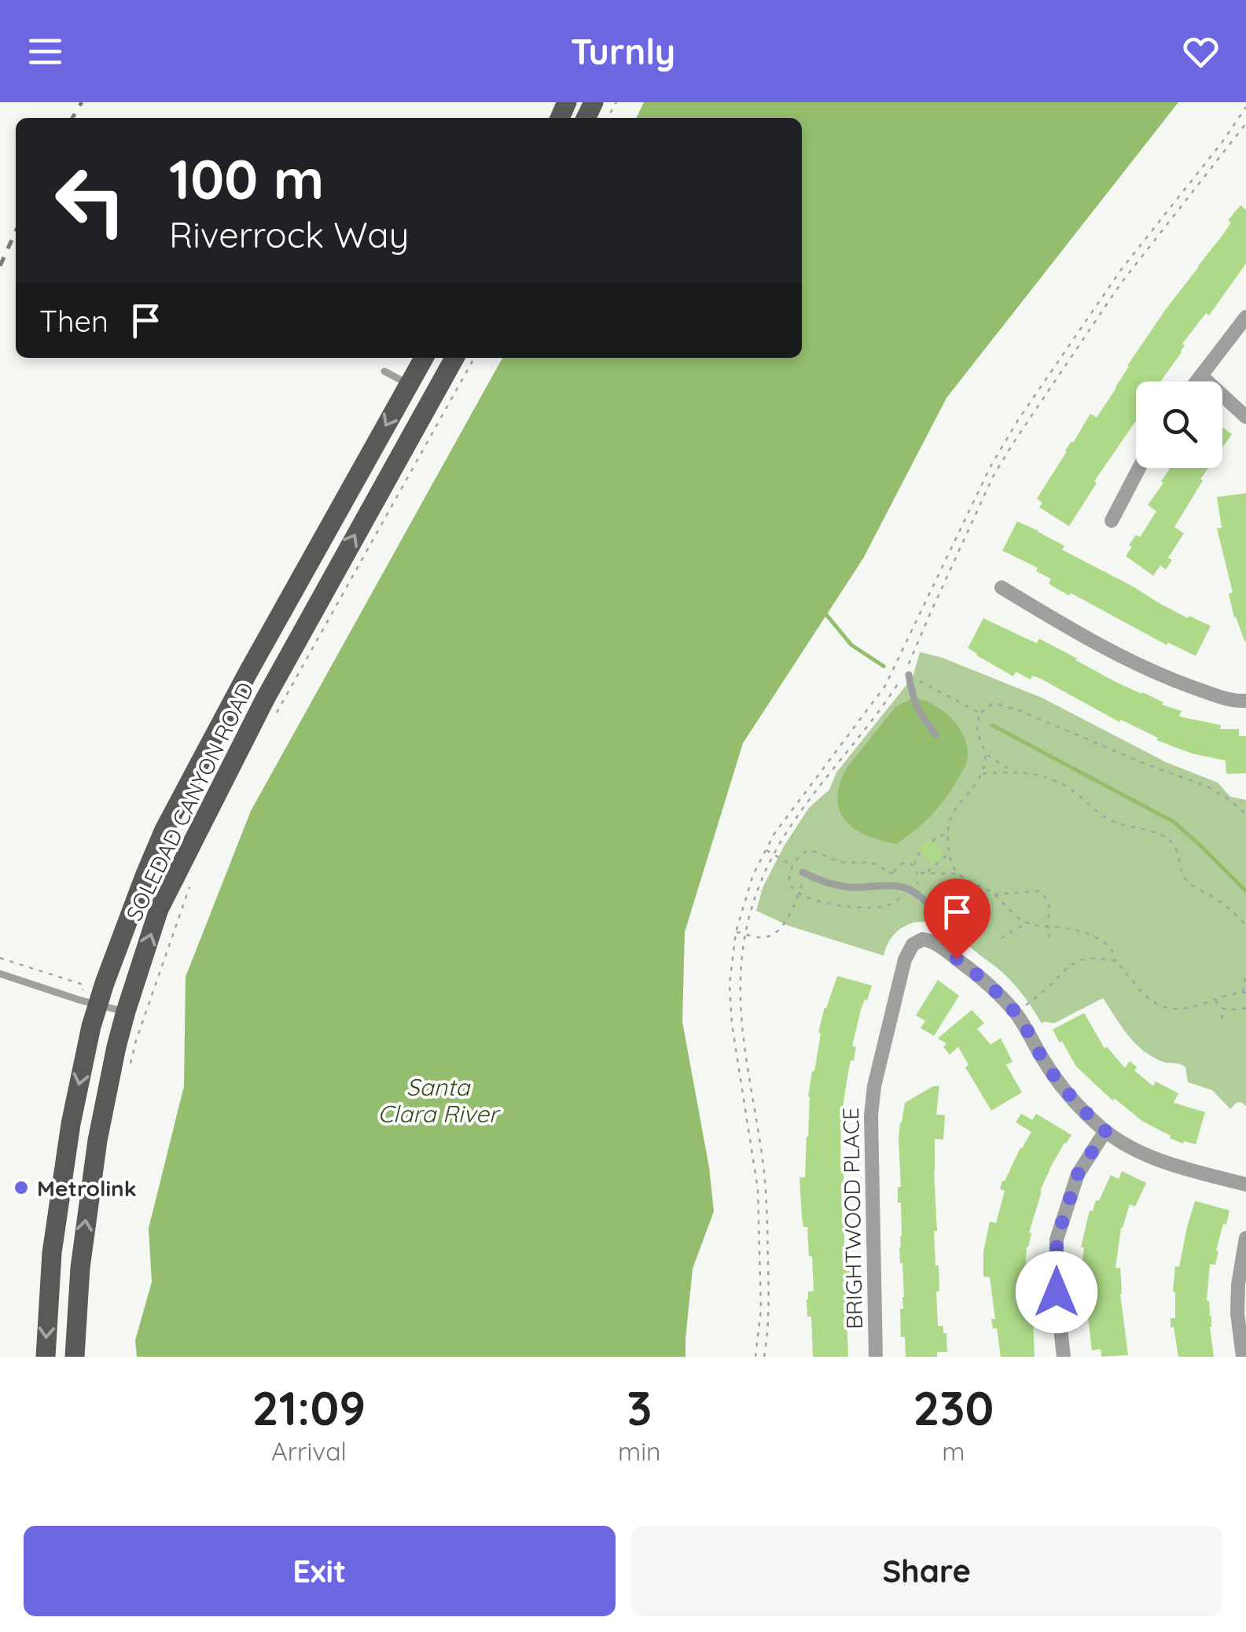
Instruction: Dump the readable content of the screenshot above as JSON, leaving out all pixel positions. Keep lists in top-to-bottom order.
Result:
{
  "streets": {
    "main road": ["SOLEDAD CANYON ROAD"],
    "street": ["BRIGHTWOOD PLACE"]
  },
  "water": ["Santa Clara River"],
  "places": ["Metrolink"],
  "page": {
    "header": "Turnly",
    "turn": ["100 m", "Riverrock Way"],
    "then": "Then",
    "eta": [
      "21:09",
      "Arrival",
      "3",
      "min",
      "230",
      "m"
    ],
    "buttons": ["Exit", "Share"]
  }
}
